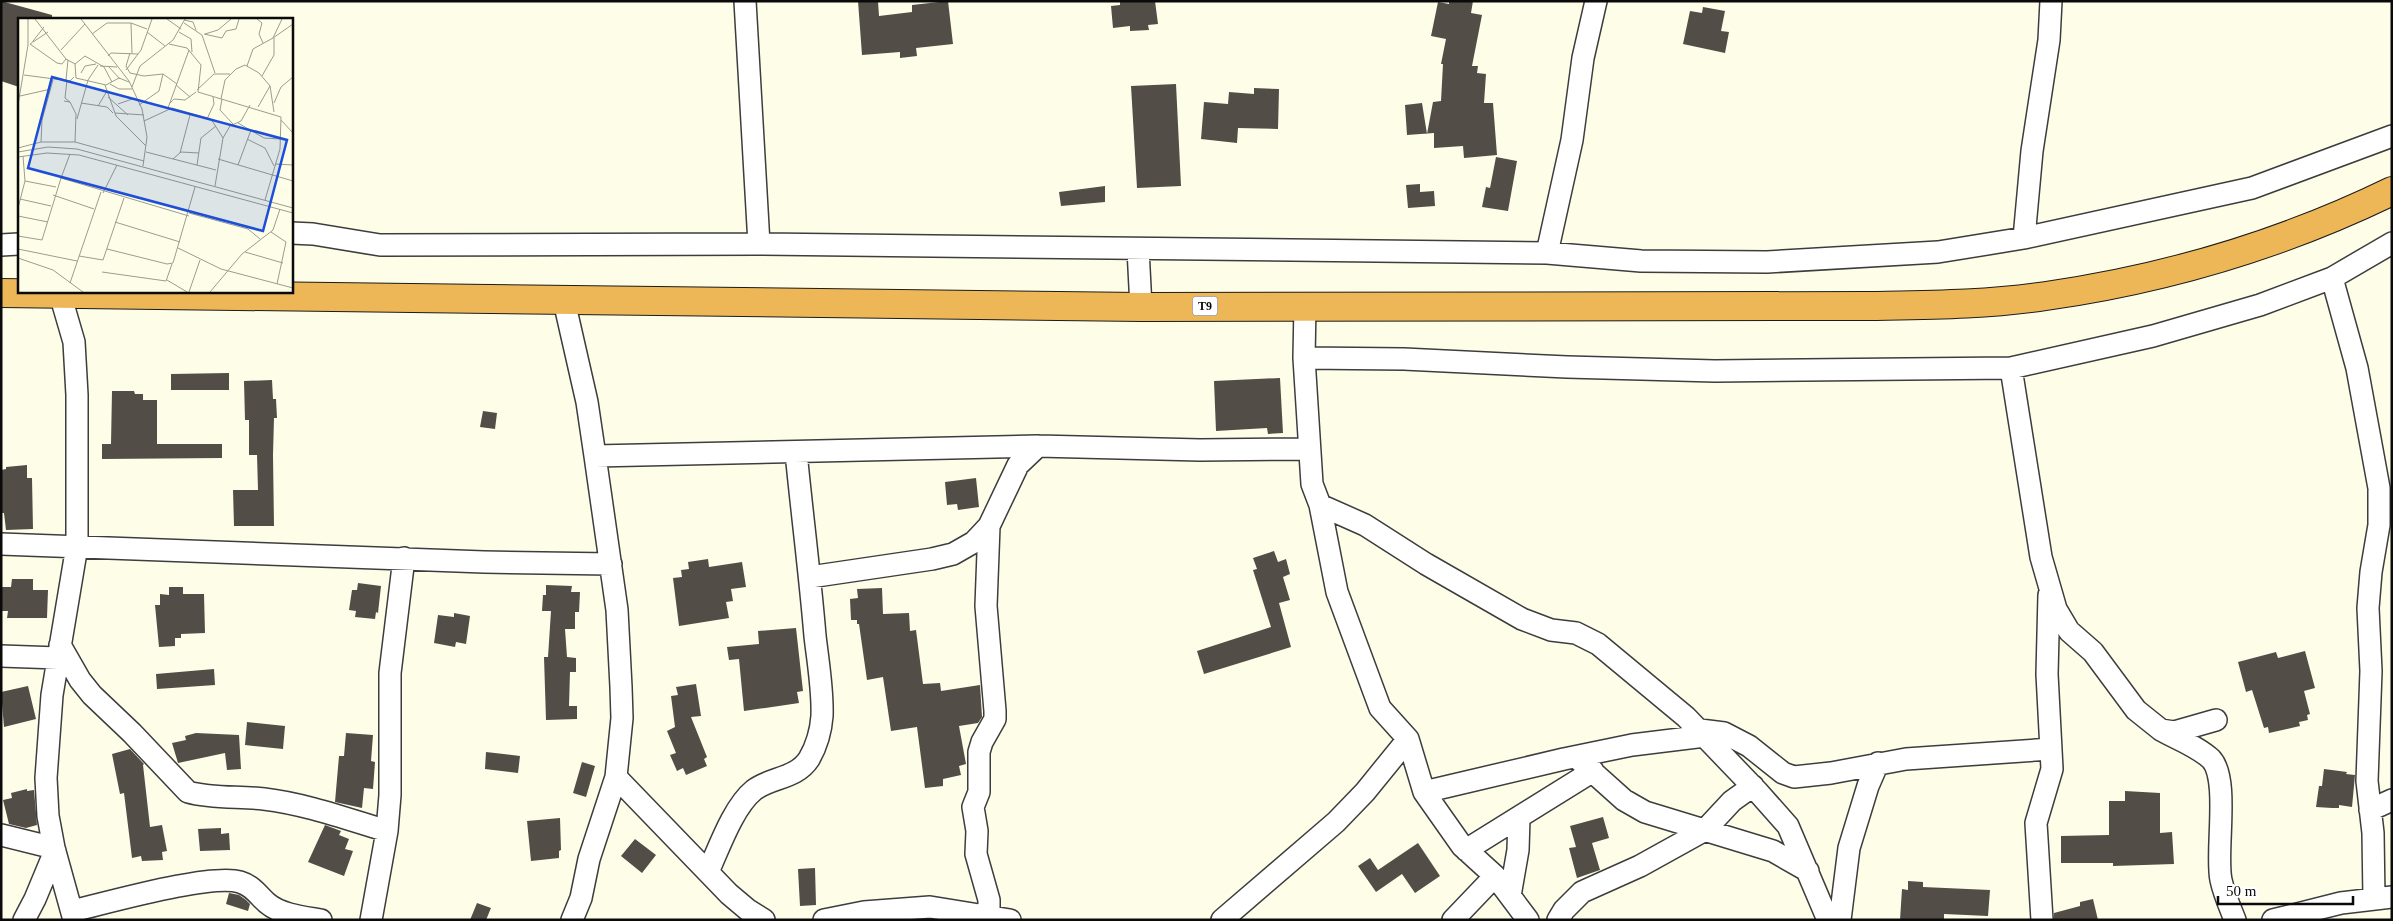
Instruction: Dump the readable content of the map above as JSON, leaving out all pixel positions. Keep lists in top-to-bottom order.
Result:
{
  "streets": {
    "highway": ["T9"]
  },
  "scale_bar": "50 m"
}
